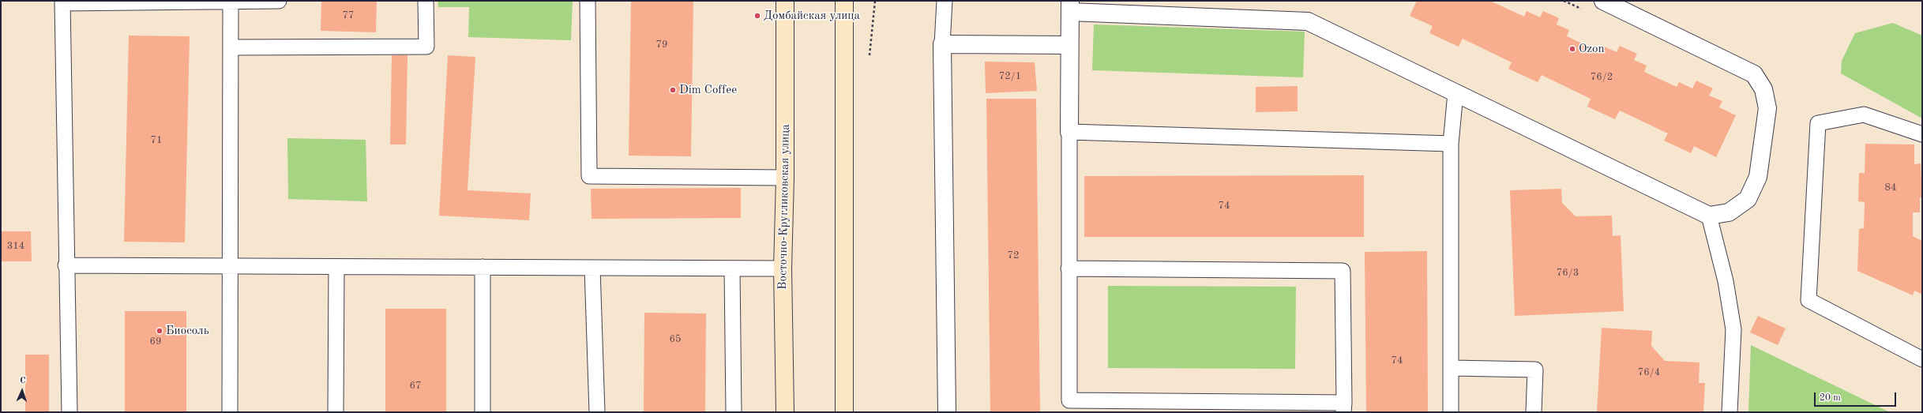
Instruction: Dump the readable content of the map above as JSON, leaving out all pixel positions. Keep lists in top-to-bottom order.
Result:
{
  "streets": {
    "street": ["Восточно-Кругликовская улица"]
  },
  "places": [
    "Домбайская улица",
    "Ozon",
    "Dim Coffee",
    "Биосоль"
  ],
  "house_numbers": [
    "77",
    "79",
    "72/1",
    "76/2",
    "71",
    "84",
    "74",
    "314",
    "72",
    "76/3",
    "65",
    "69",
    "74",
    "76/4",
    "67"
  ],
  "scale_bar": "20 m",
  "north": "top"
}
